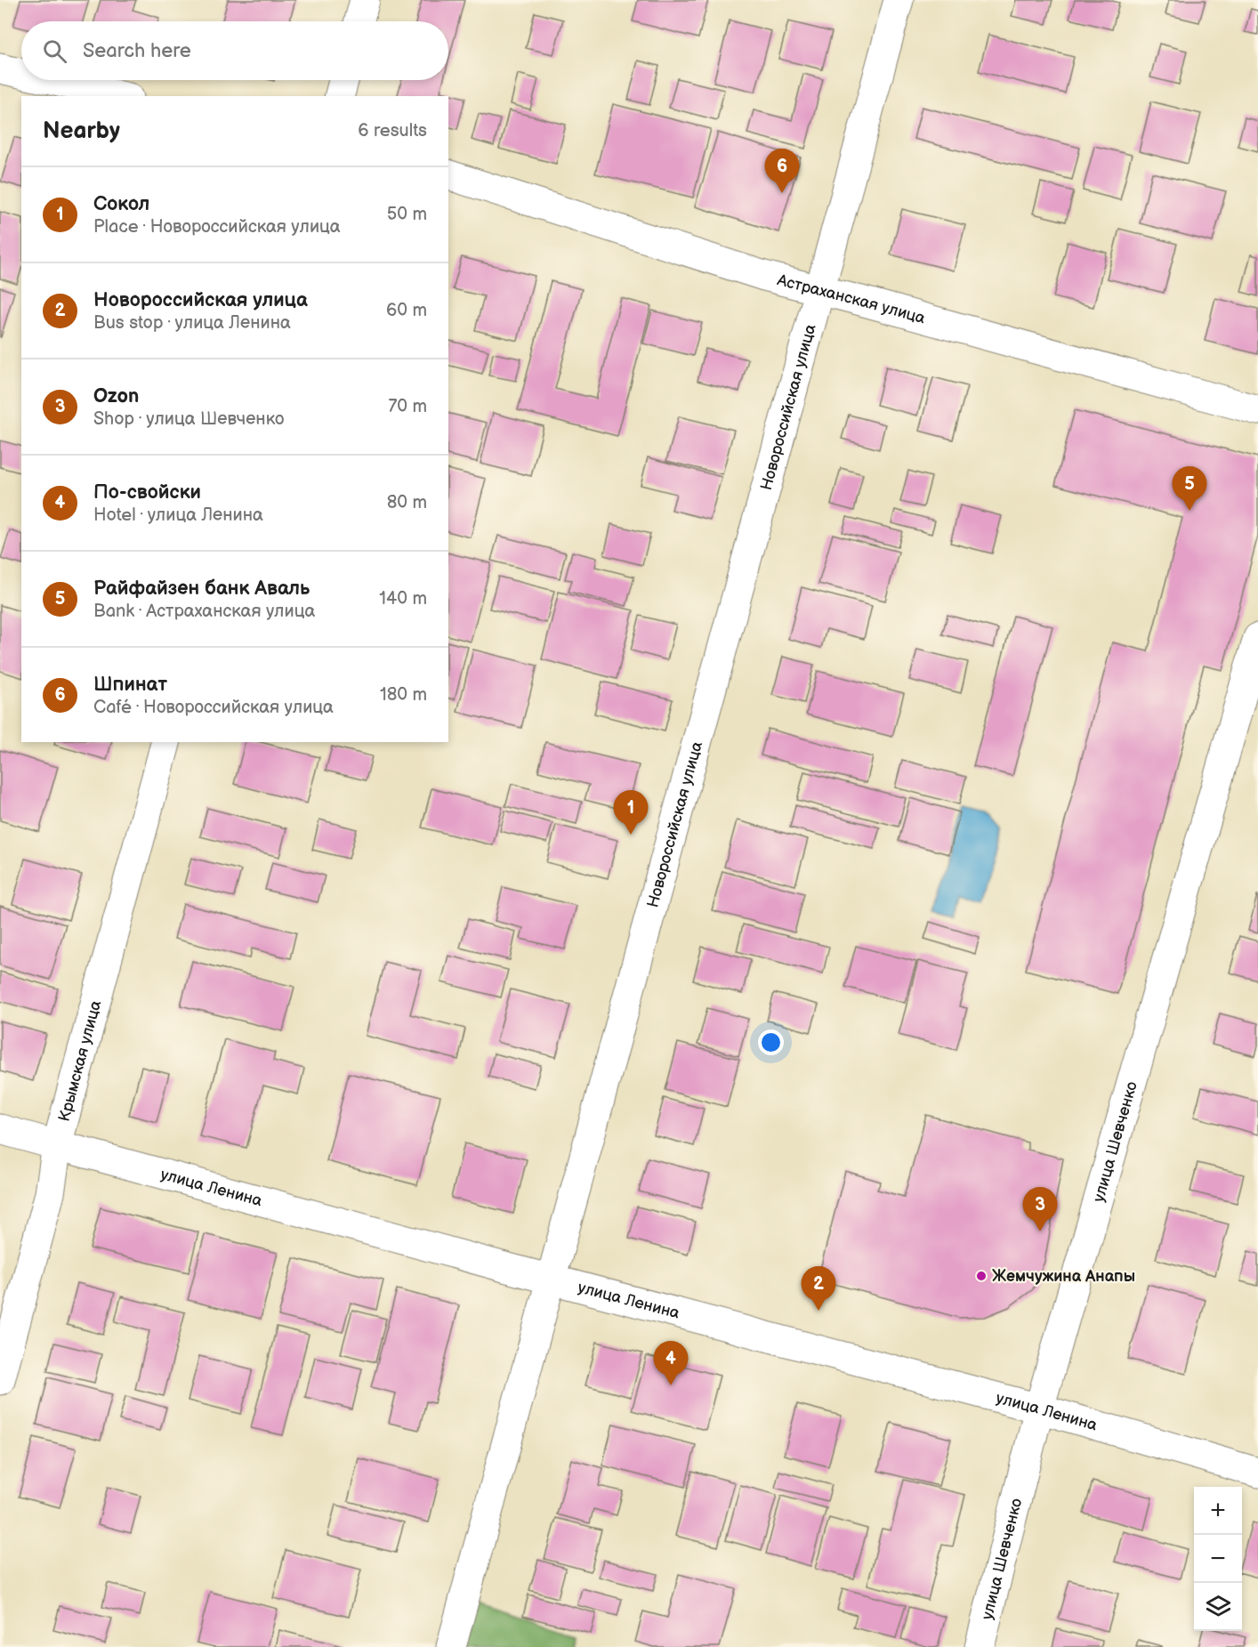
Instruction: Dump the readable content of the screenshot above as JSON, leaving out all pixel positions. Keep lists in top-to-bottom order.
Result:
{
  "streets": {
    "street": [
      "Астраханская улица",
      "Новороссийская улица",
      "Крымская улица",
      "улица Шевченко",
      "улица Ленина"
    ]
  },
  "crossings": [
    ["Астраханская улица", "Новороссийская улица"],
    ["Новороссийская улица", "улица Ленина"],
    ["Крымская улица", "улица Ленина"],
    ["улица Шевченко", "улица Ленина"]
  ],
  "places": ["Жемчужина Анапы"],
  "page": {
    "search": "Search here",
    "heading": ["Nearby", "6 results"],
    "pins": [
      "6",
      "5",
      "1",
      "3",
      "2",
      "4"
    ],
    "list": [
      {
        "mark": "1",
        "name": "Сокол",
        "note": "Place · Новороссийская улица",
        "value": "50 m"
      },
      {
        "mark": "2",
        "name": "Новороссийская улица",
        "note": "Bus stop · улица Ленина",
        "value": "60 m"
      },
      {
        "mark": "3",
        "name": "Ozon",
        "note": "Shop · улица Шевченко",
        "value": "70 m"
      },
      {
        "mark": "4",
        "name": "По-свойски",
        "note": "Hotel · улица Ленина",
        "value": "80 m"
      },
      {
        "mark": "5",
        "name": "Райфайзен банк Аваль",
        "note": "Bank · Астраханская улица",
        "value": "140 m"
      },
      {
        "mark": "6",
        "name": "Шпинат",
        "note": "Café · Новороссийская улица",
        "value": "180 m"
      }
    ],
    "map_buttons": ["+", "−"]
  }
}
